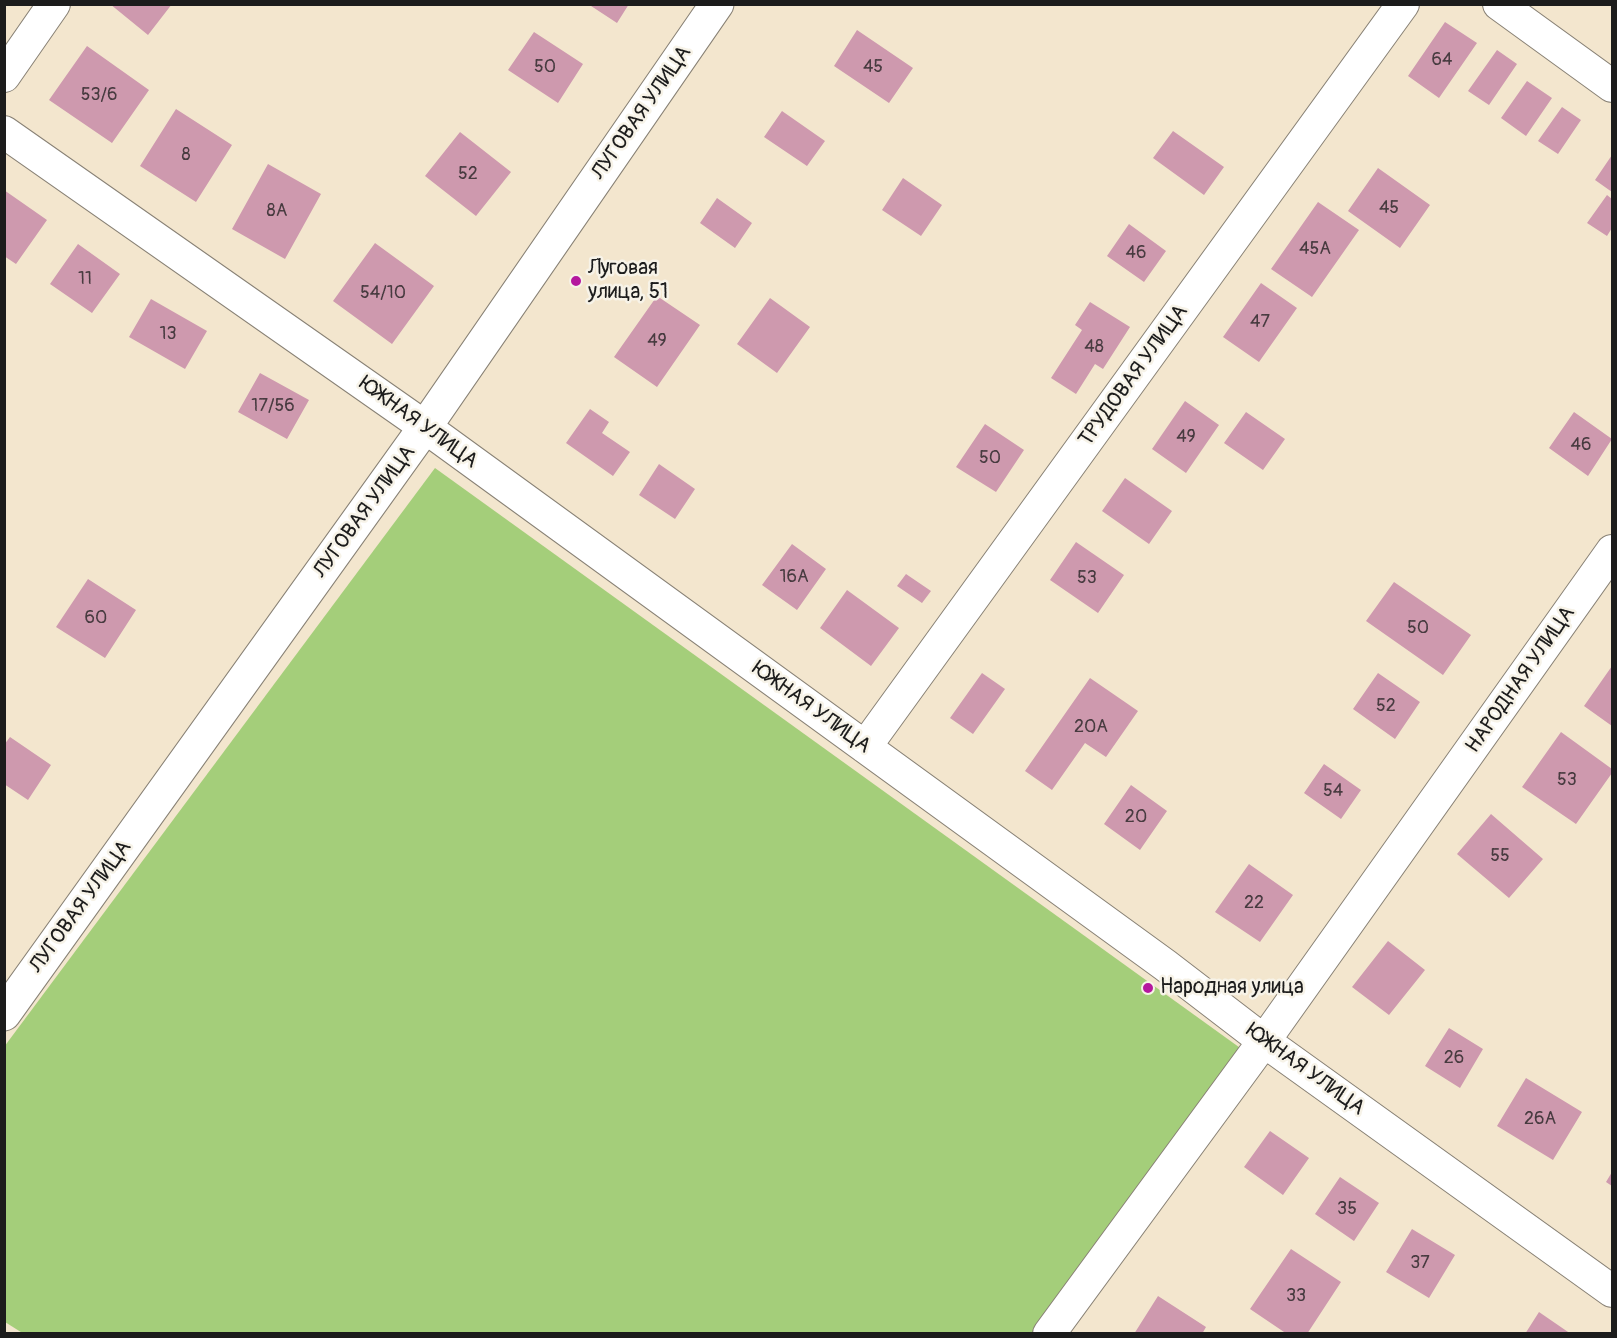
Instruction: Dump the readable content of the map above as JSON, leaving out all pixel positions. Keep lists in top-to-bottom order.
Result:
{
  "streets": {
    "street": [
      "ЛУГОВАЯ УЛИЦА",
      "ТРУДОВАЯ УЛИЦА",
      "ЮЖНАЯ УЛИЦА",
      "НАРОДНАЯ УЛИЦА"
    ]
  },
  "crossings": [
    ["ЛУГОВАЯ УЛИЦА", "ЮЖНАЯ УЛИЦА"],
    ["ТРУДОВАЯ УЛИЦА", "ЮЖНАЯ УЛИЦА"],
    ["ЮЖНАЯ УЛИЦА", "НАРОДНАЯ УЛИЦА"]
  ],
  "places": ["Луговая улица, 51", "Народная улица"],
  "house_numbers": [
    "64",
    "50",
    "45",
    "53/6",
    "8",
    "52",
    "45",
    "8А",
    "45А",
    "46",
    "11",
    "54/10",
    "47",
    "13",
    "49",
    "48",
    "17/56",
    "49",
    "46",
    "50",
    "16А",
    "53",
    "60",
    "50",
    "52",
    "20А",
    "53",
    "54",
    "20",
    "55",
    "22",
    "26",
    "26А",
    "35",
    "37",
    "33"
  ]
}
